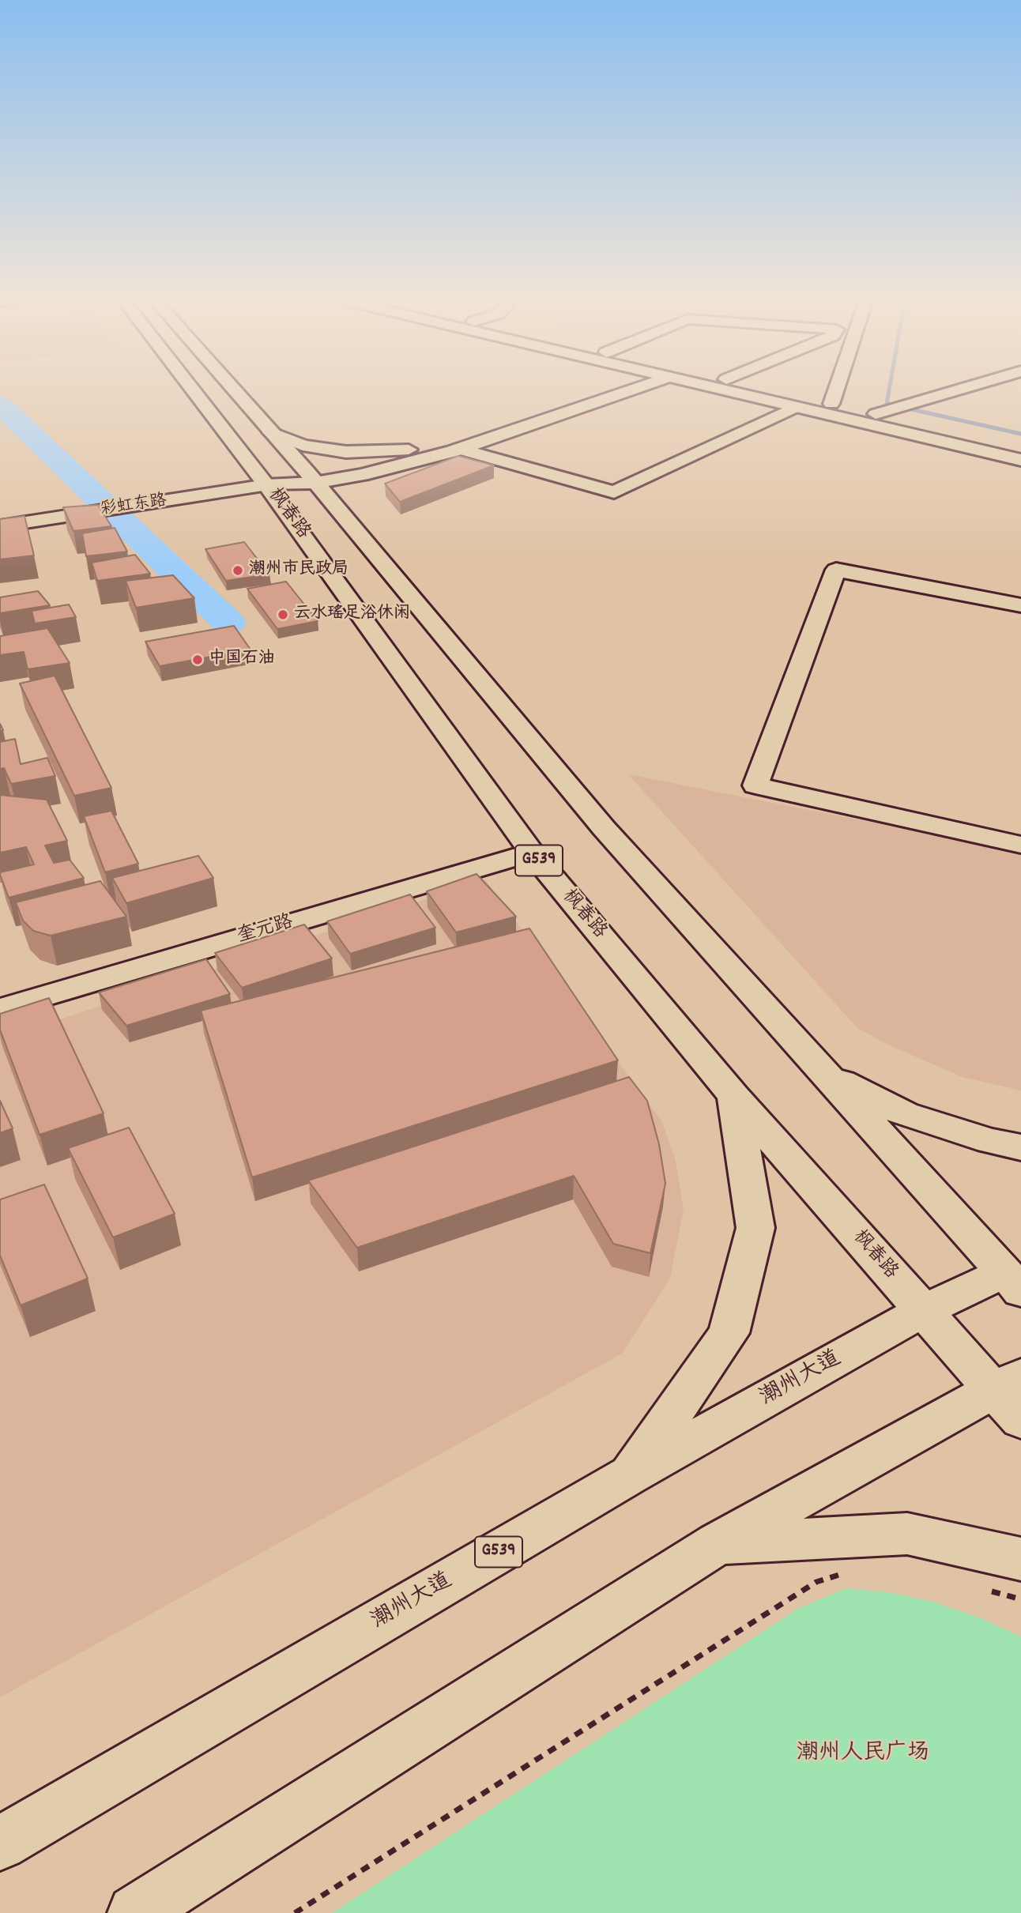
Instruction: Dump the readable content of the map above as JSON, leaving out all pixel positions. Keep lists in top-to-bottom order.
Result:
{
  "streets": {
    "main road": [
      "彩虹东路",
      "枫春路",
      "G539",
      "奎元路",
      "潮州大道"
    ]
  },
  "crossings": [
    ["彩虹东路", "枫春路"],
    ["枫春路", "G539"],
    ["枫春路", "奎元路"],
    ["枫春路", "潮州大道"]
  ],
  "parks": ["潮州人民广场"],
  "places": ["潮州市民政局", "云水瑶足浴休闲", "中国石油"]
}
